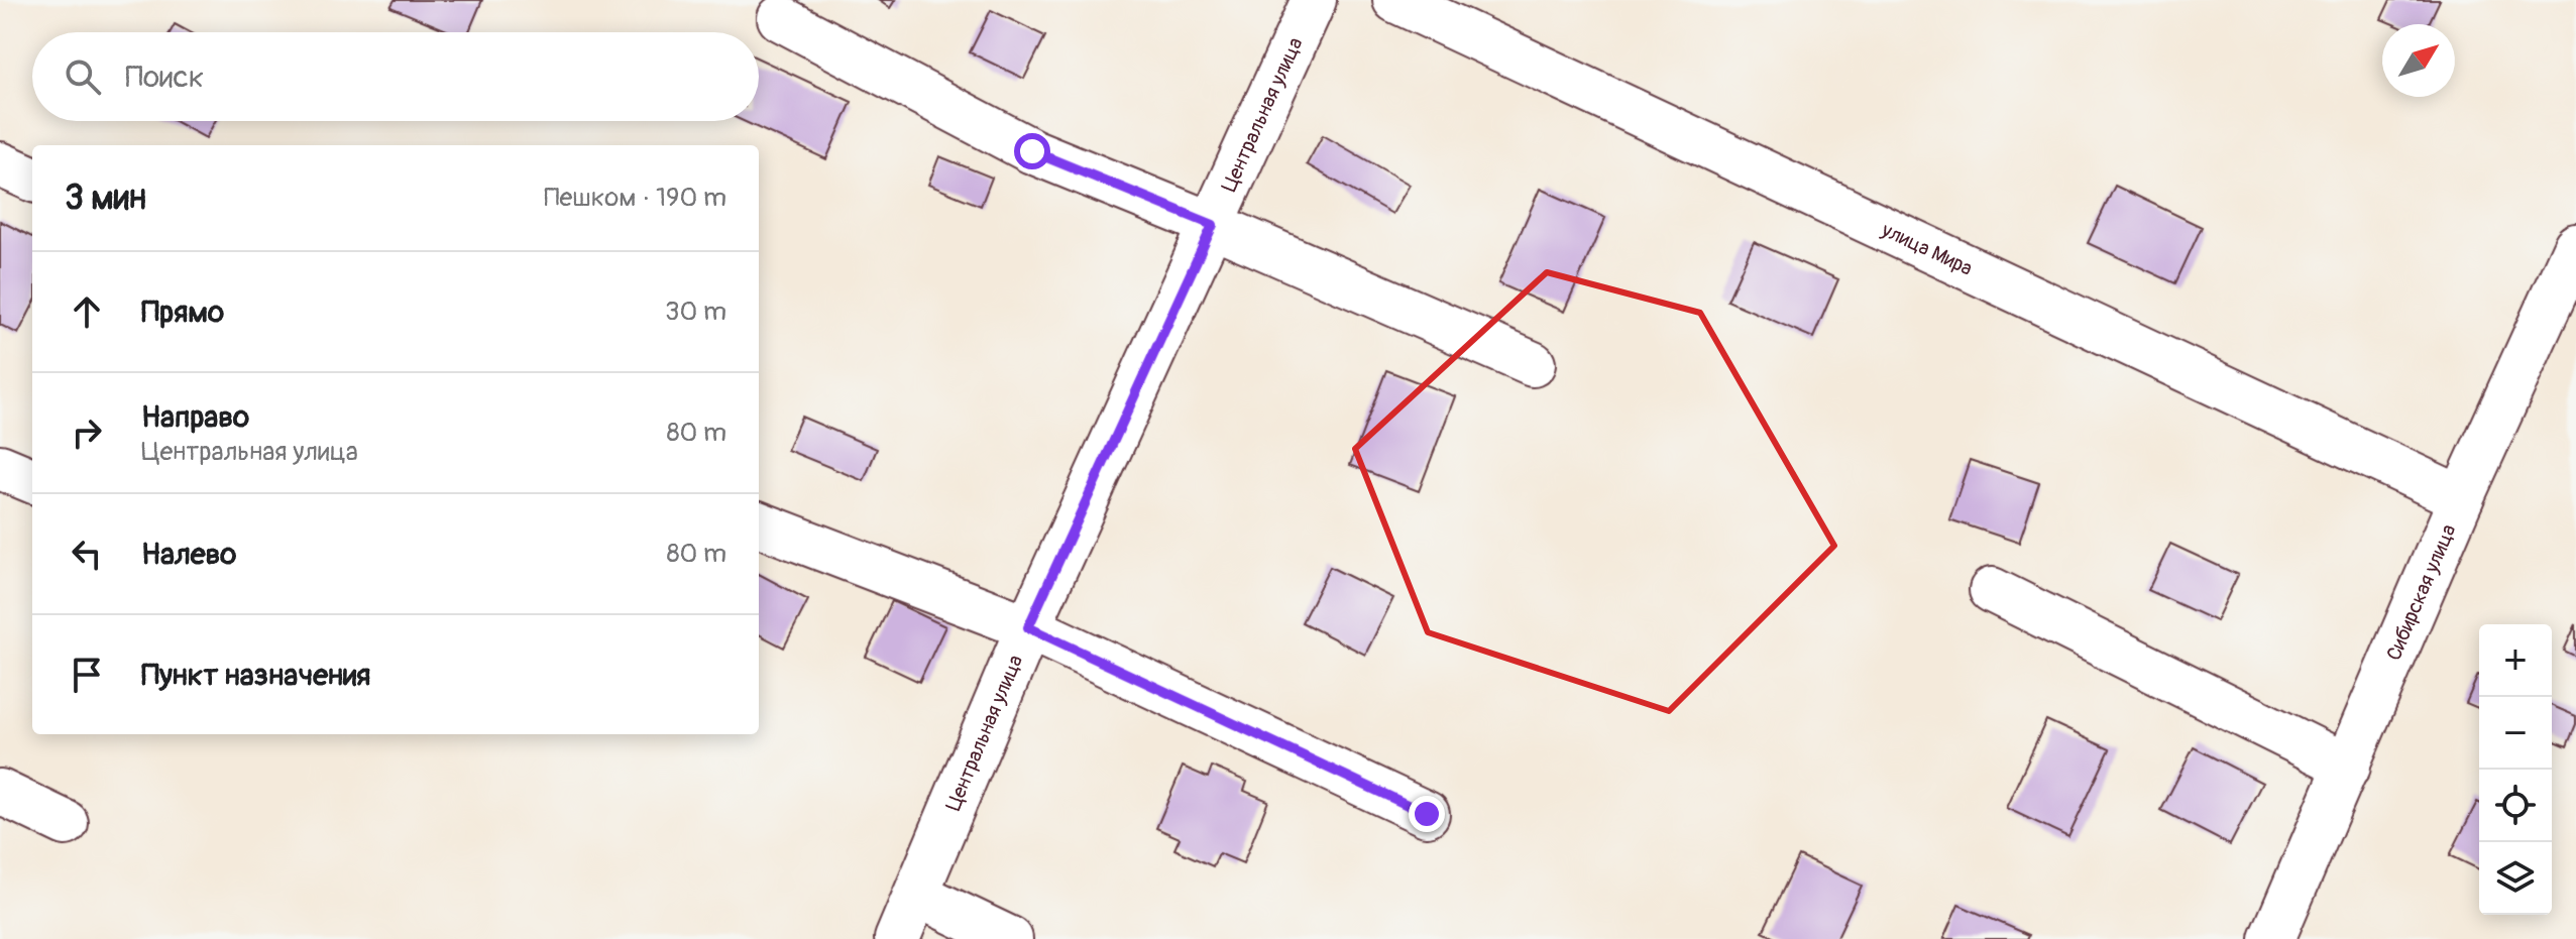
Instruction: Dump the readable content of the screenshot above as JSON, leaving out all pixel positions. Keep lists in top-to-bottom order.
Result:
{
  "streets": {
    "street": ["Центральная улица", "улица Мира", "Сибирская улица"]
  },
  "crossings": [
    ["улица Мира", "Сибирская улица"]
  ],
  "north": "top right",
  "page": {
    "search": "Поиск",
    "heading": ["3 мин", "Пешком · 190 m"],
    "list": [
      ["Прямо", "30 m"],
      ["Направо", "Центральная улица", "80 m"],
      ["Налево", "80 m"],
      "Пункт назначения"
    ],
    "map_buttons": ["+", "−"]
  }
}
